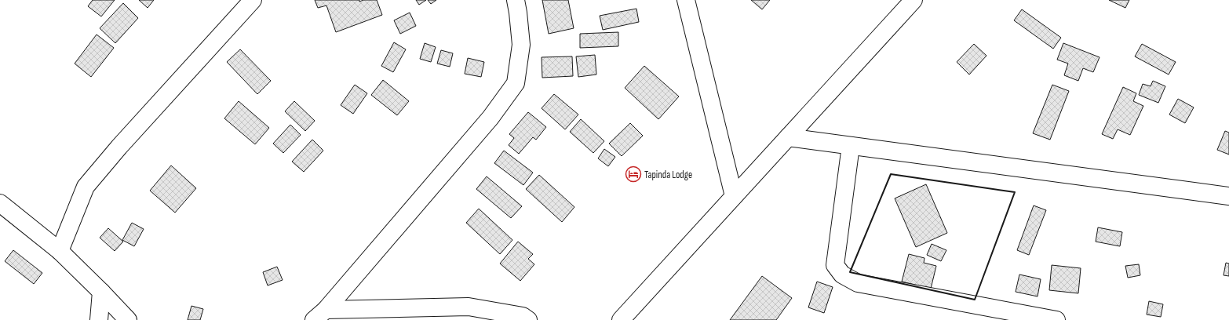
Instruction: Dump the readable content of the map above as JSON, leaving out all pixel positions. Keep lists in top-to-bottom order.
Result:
{
  "places": {
    "hotel": ["Tapinda Lodge"]
  }
}
